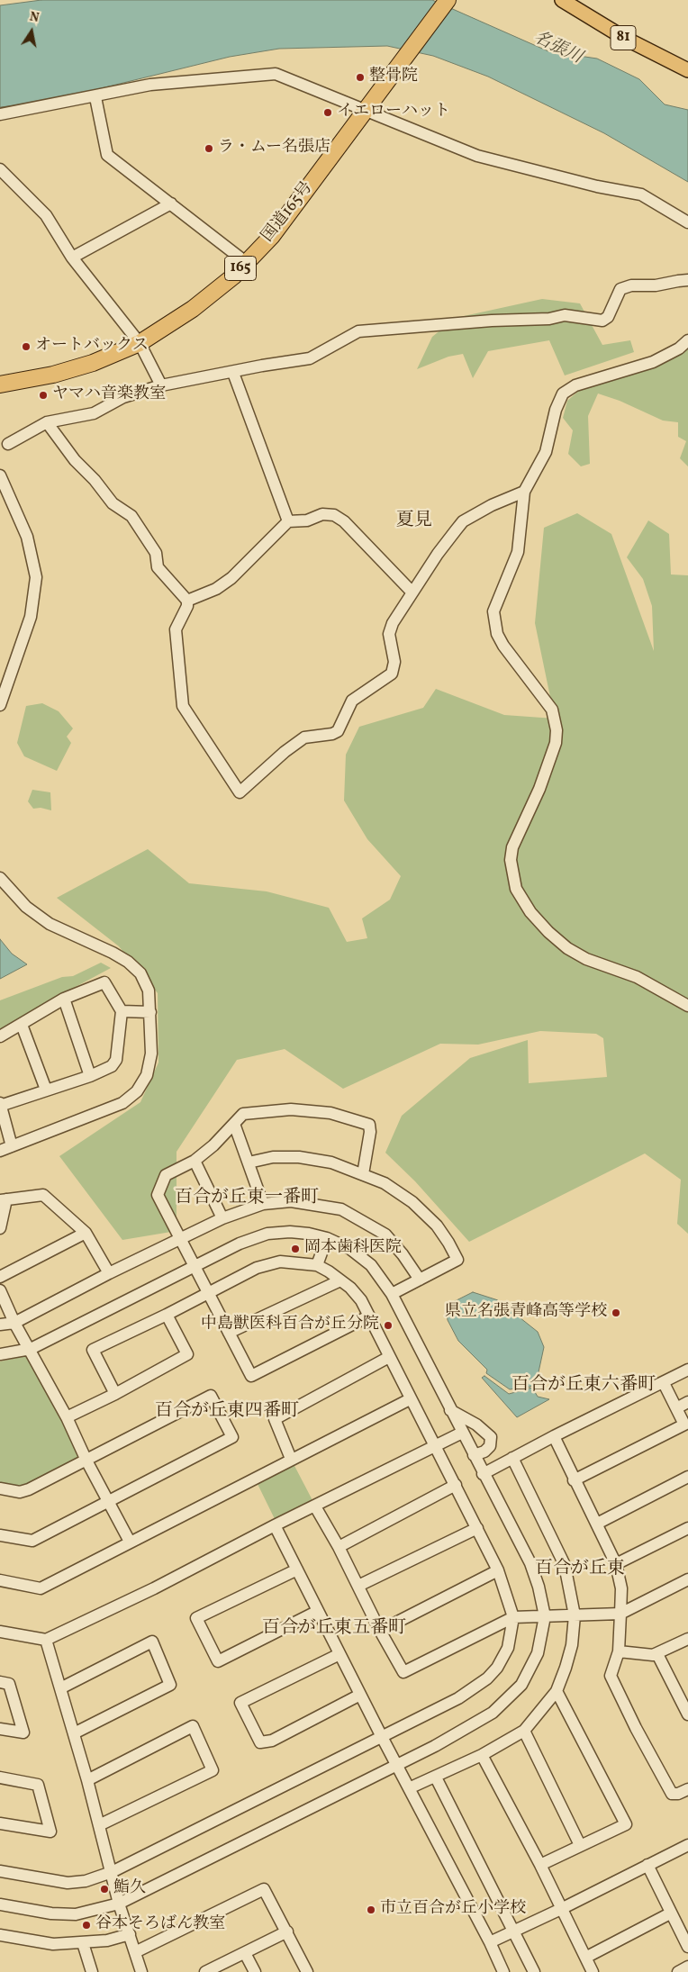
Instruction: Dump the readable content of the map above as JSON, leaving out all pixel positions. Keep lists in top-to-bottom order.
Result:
{
  "streets": {
    "highway": ["国道165号", "165"],
    "main road": ["81"]
  },
  "districts": [
    "夏見",
    "百合が丘東一番町",
    "百合が丘東六番町",
    "百合が丘東四番町",
    "百合が丘東",
    "百合が丘東五番町"
  ],
  "water": ["名張川"],
  "places": [
    "整骨院",
    "イエローハット",
    "ラ・ムー名張店",
    "オートバックス",
    "ヤマハ音楽教室",
    "岡本歯科医院",
    "県立名張青峰高等学校",
    "中島獣医科百合が丘分院",
    "鮨久",
    "市立百合が丘小学校",
    "谷本そろばん教室"
  ],
  "north": "top"
}
